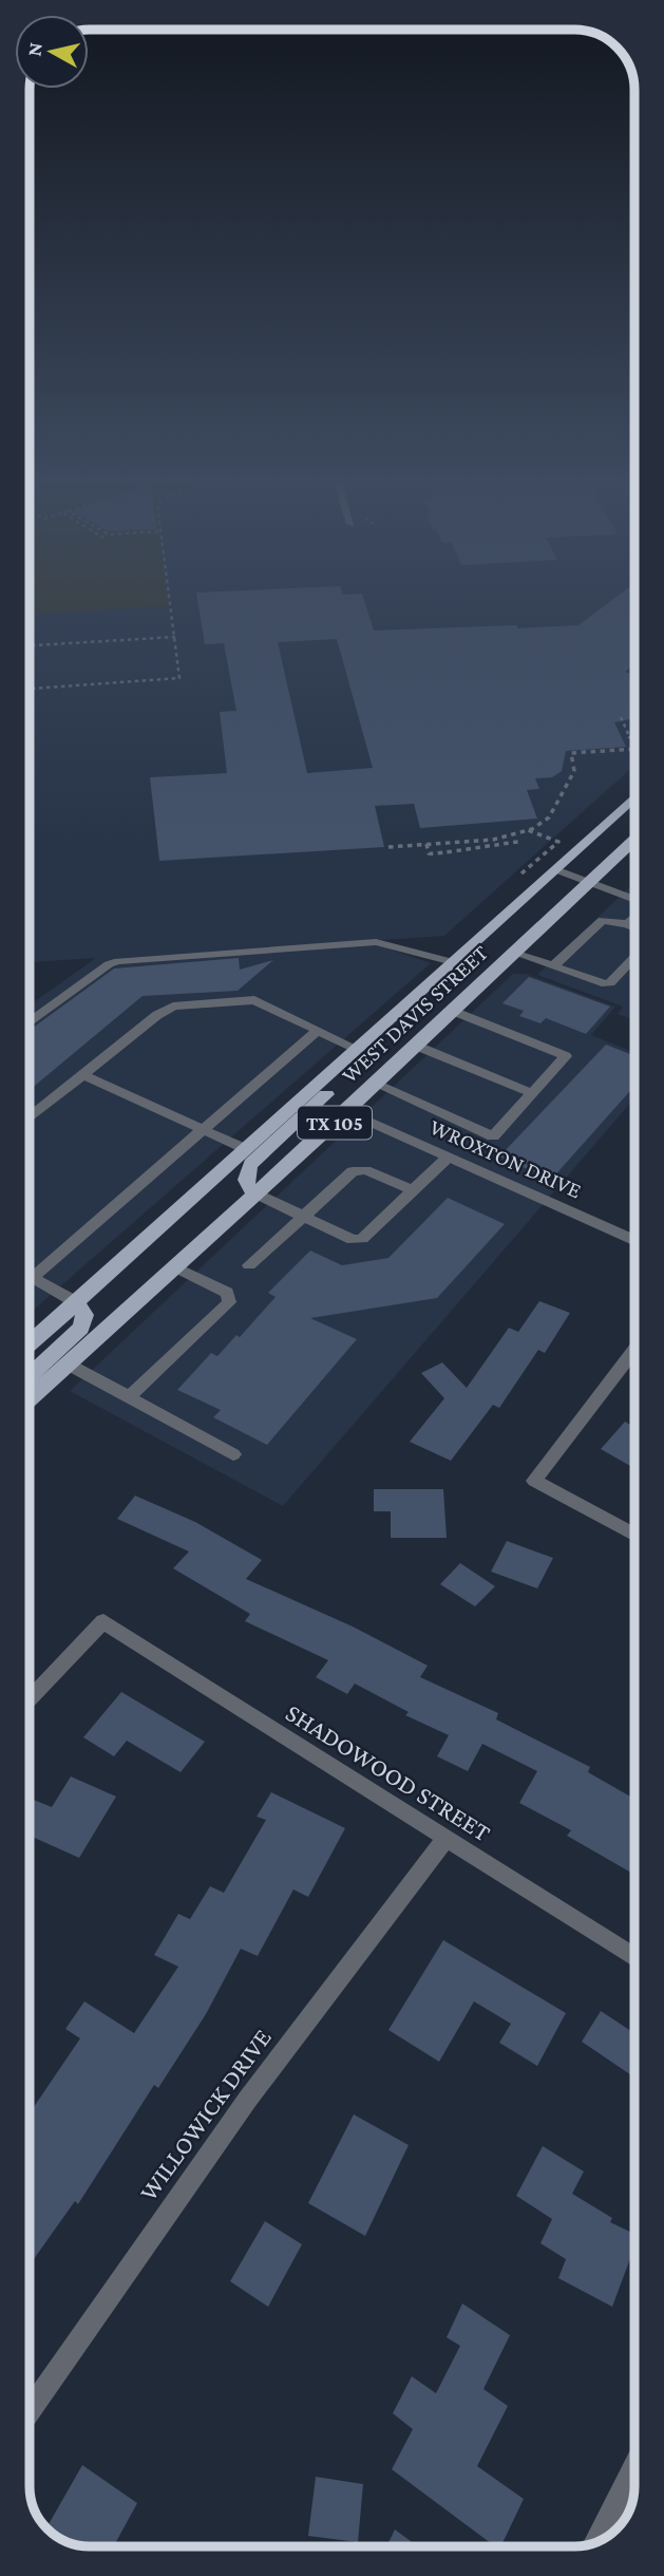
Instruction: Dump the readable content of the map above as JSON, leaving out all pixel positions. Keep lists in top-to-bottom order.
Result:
{
  "streets": {
    "main road": ["WEST DAVIS STREET", "TX 105"],
    "street": ["WROXTON DRIVE", "SHADOWOOD STREET", "WILLOWICK DRIVE"]
  },
  "crossings": [
    ["WEST DAVIS STREET", "WROXTON DRIVE"],
    ["SHADOWOOD STREET", "WILLOWICK DRIVE"]
  ],
  "north": "left"
}
